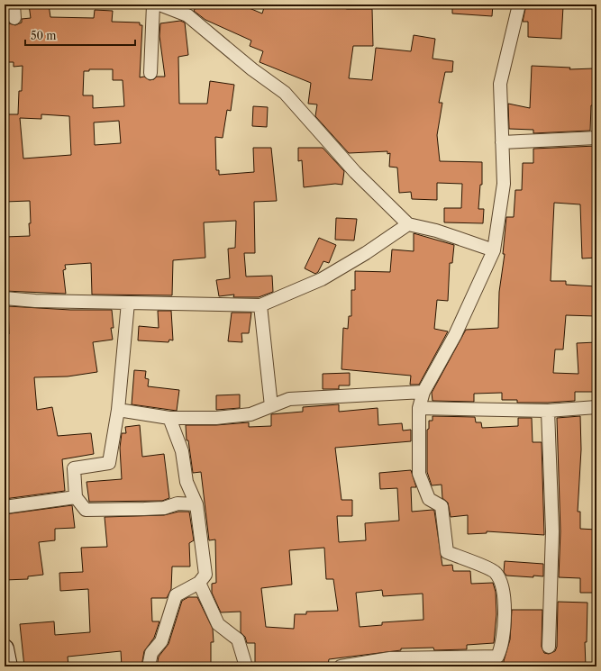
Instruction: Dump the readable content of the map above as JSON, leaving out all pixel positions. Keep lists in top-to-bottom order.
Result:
{
  "scale_bar": "50 m"
}
